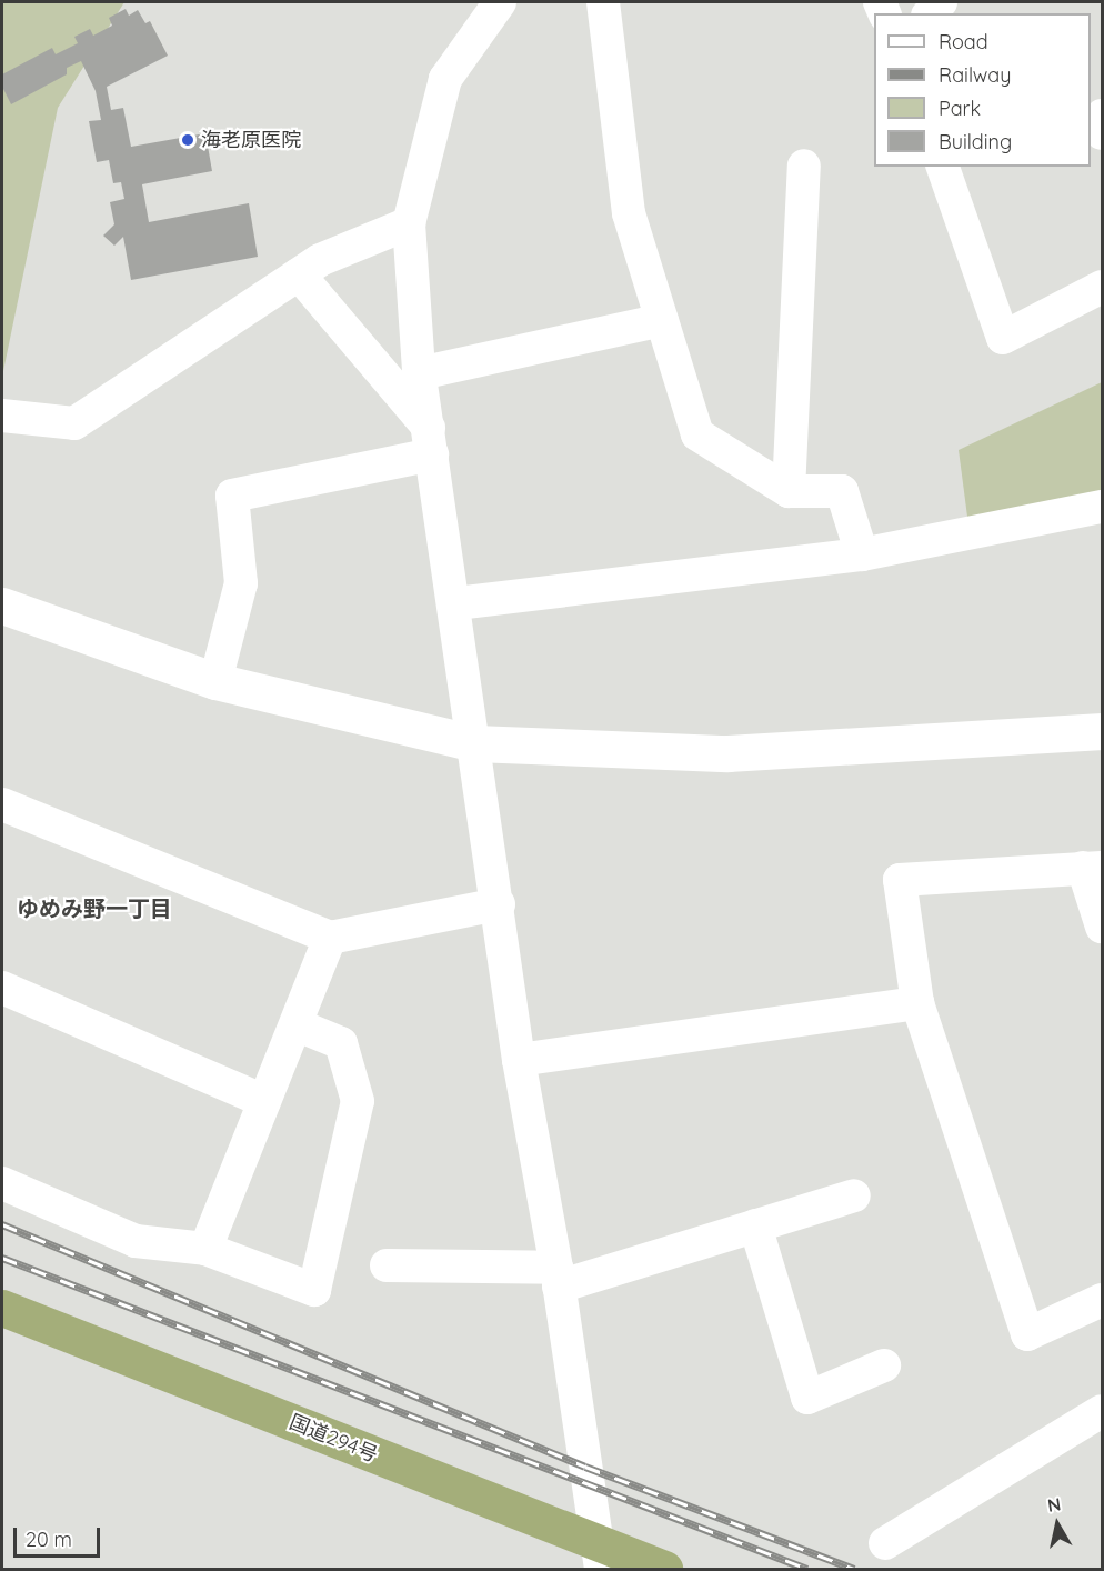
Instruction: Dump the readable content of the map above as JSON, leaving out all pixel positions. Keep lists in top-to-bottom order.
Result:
{
  "streets": {
    "highway": ["国道294号"]
  },
  "districts": ["ゆめみ野一丁目"],
  "places": ["海老原医院"],
  "legend": [
    "Road",
    "Railway",
    "Park",
    "Building"
  ],
  "scale_bar": "20 m",
  "north": "top"
}
